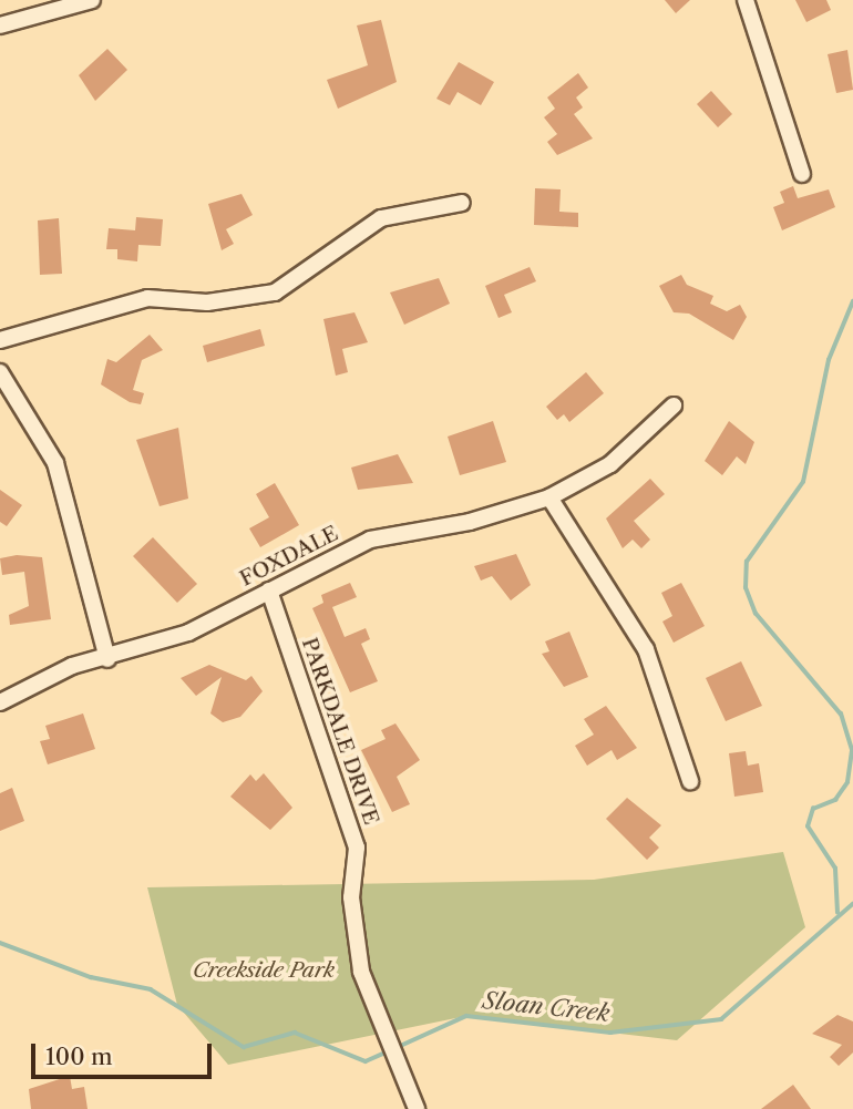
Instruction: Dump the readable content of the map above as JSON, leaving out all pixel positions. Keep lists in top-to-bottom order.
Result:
{
  "streets": {
    "street": ["FOXDALE", "PARKDALE DRIVE"]
  },
  "crossings": [
    ["FOXDALE", "PARKDALE DRIVE"]
  ],
  "water": ["Sloan Creek"],
  "parks": ["Creekside Park"],
  "scale_bar": "100 m"
}
